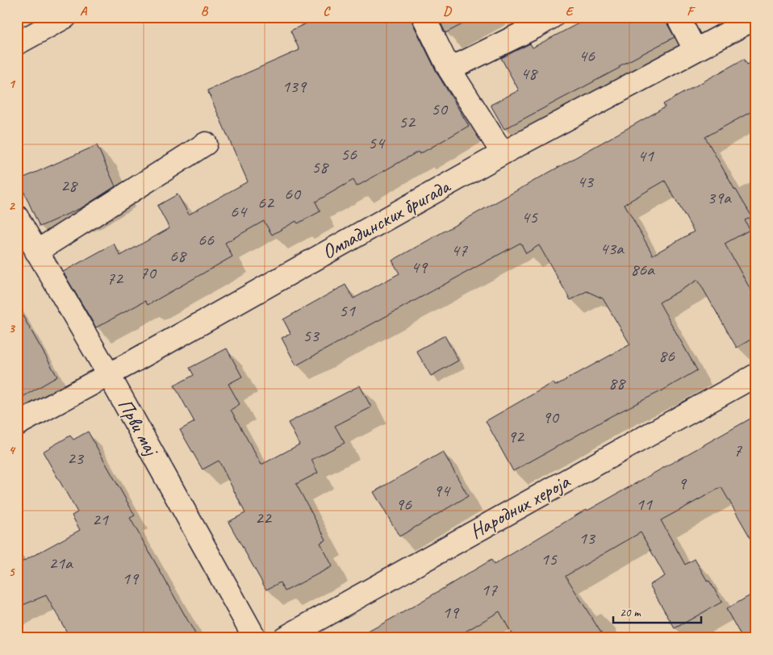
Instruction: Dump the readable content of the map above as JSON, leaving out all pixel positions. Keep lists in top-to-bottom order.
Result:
{
  "streets": {
    "street": ["Омладинских бригада", "Први мај", "Народних хероја"]
  },
  "crossings": [
    ["Омладинских бригада", "Први мај"]
  ],
  "house_numbers": [
    "46",
    "48",
    "139",
    "50",
    "52",
    "54",
    "56",
    "41",
    "58",
    "43",
    "28",
    "60",
    "39a",
    "62",
    "64",
    "45",
    "66",
    "43a",
    "47",
    "68",
    "49",
    "86a",
    "70",
    "72",
    "51",
    "53",
    "86",
    "88",
    "90",
    "92",
    "7",
    "23",
    "9",
    "94",
    "96",
    "11",
    "22",
    "21",
    "13",
    "15",
    "21a",
    "19",
    "17",
    "19"
  ],
  "scale_bar": "20 m",
  "grid": {
    "columns": [
      "A",
      "B",
      "C",
      "D",
      "E",
      "F"
    ],
    "rows": [
      "1",
      "2",
      "3",
      "4",
      "5"
    ]
  }
}
